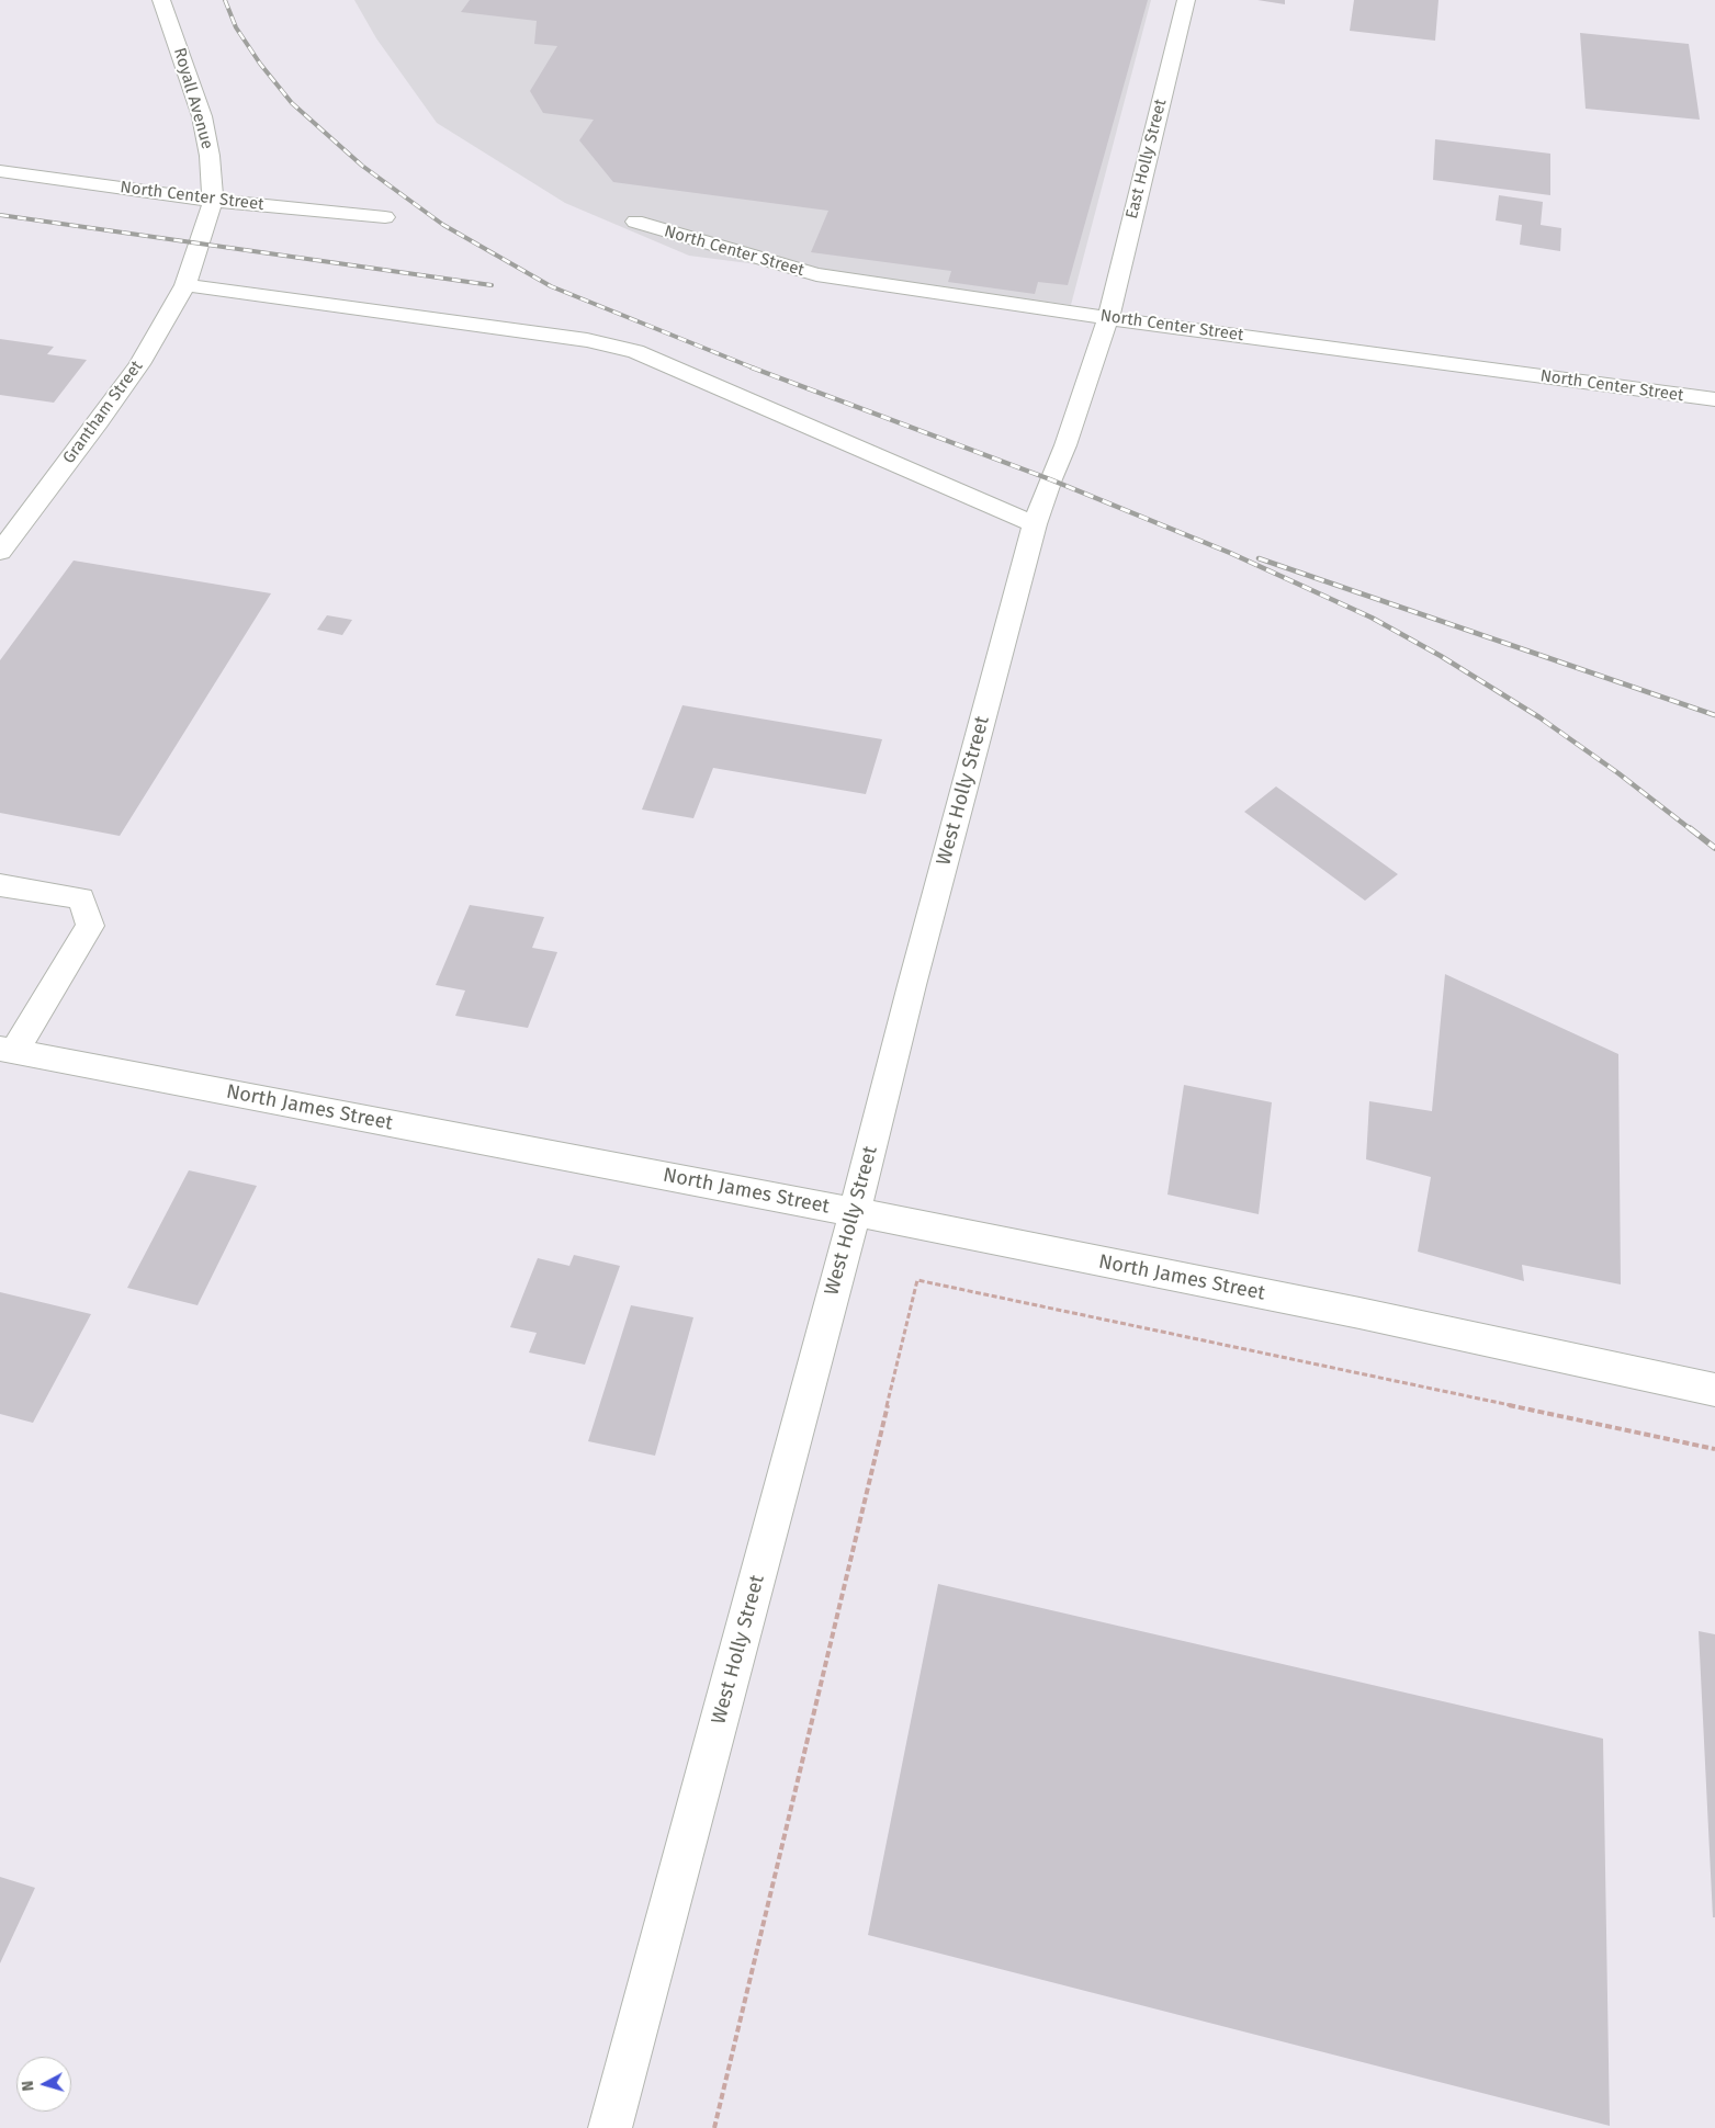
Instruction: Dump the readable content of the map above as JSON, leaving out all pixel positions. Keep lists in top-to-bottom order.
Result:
{
  "streets": {
    "street": [
      "Royall Avenue",
      "East Holly Street",
      "North Center Street",
      "Grantham Street",
      "West Holly Street",
      "North James Street"
    ]
  },
  "crossings": [
    ["Royall Avenue", "North Center Street"],
    ["Royall Avenue", "Grantham Street"],
    ["East Holly Street", "North Center Street"],
    ["East Holly Street", "West Holly Street"],
    ["North Center Street", "West Holly Street"],
    ["West Holly Street", "North James Street"]
  ],
  "north": "left"
}
